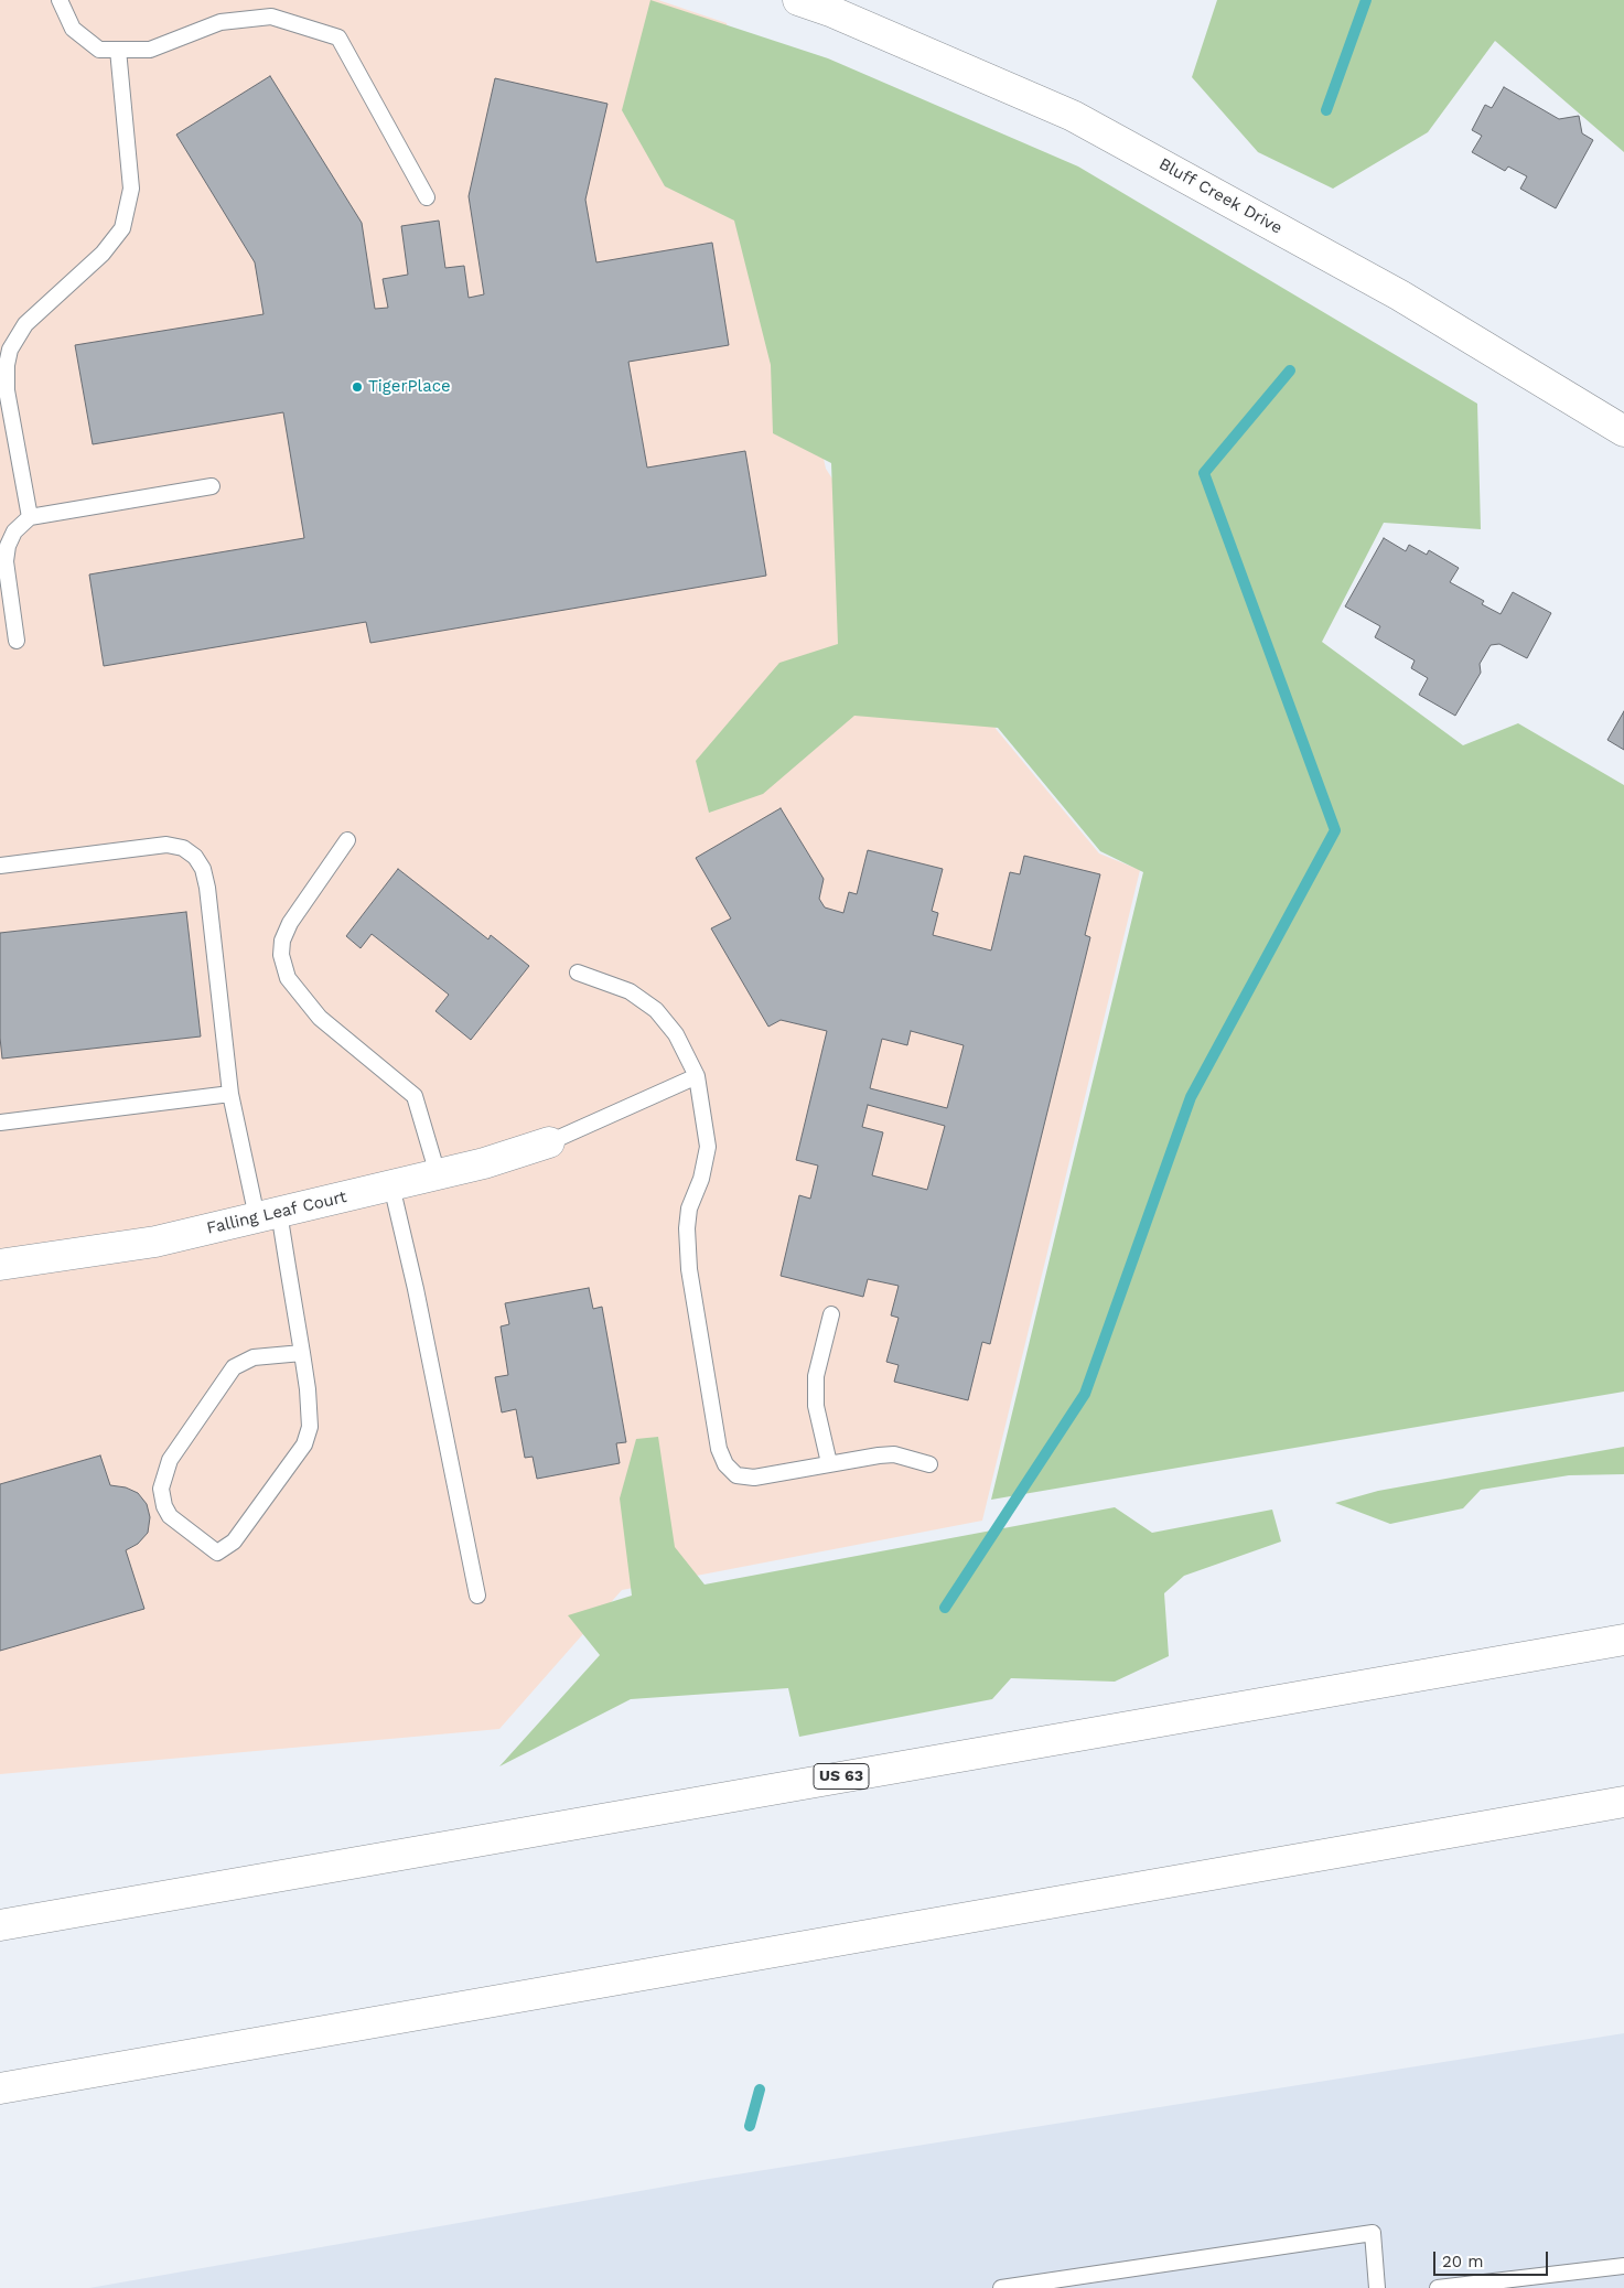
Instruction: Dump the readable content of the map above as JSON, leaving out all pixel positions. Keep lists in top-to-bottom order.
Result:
{
  "streets": {
    "main road": ["Bluff Creek Drive", "Falling Leaf Court", "US 63"]
  },
  "places": ["TigerPlace"],
  "scale_bar": "20 m"
}
